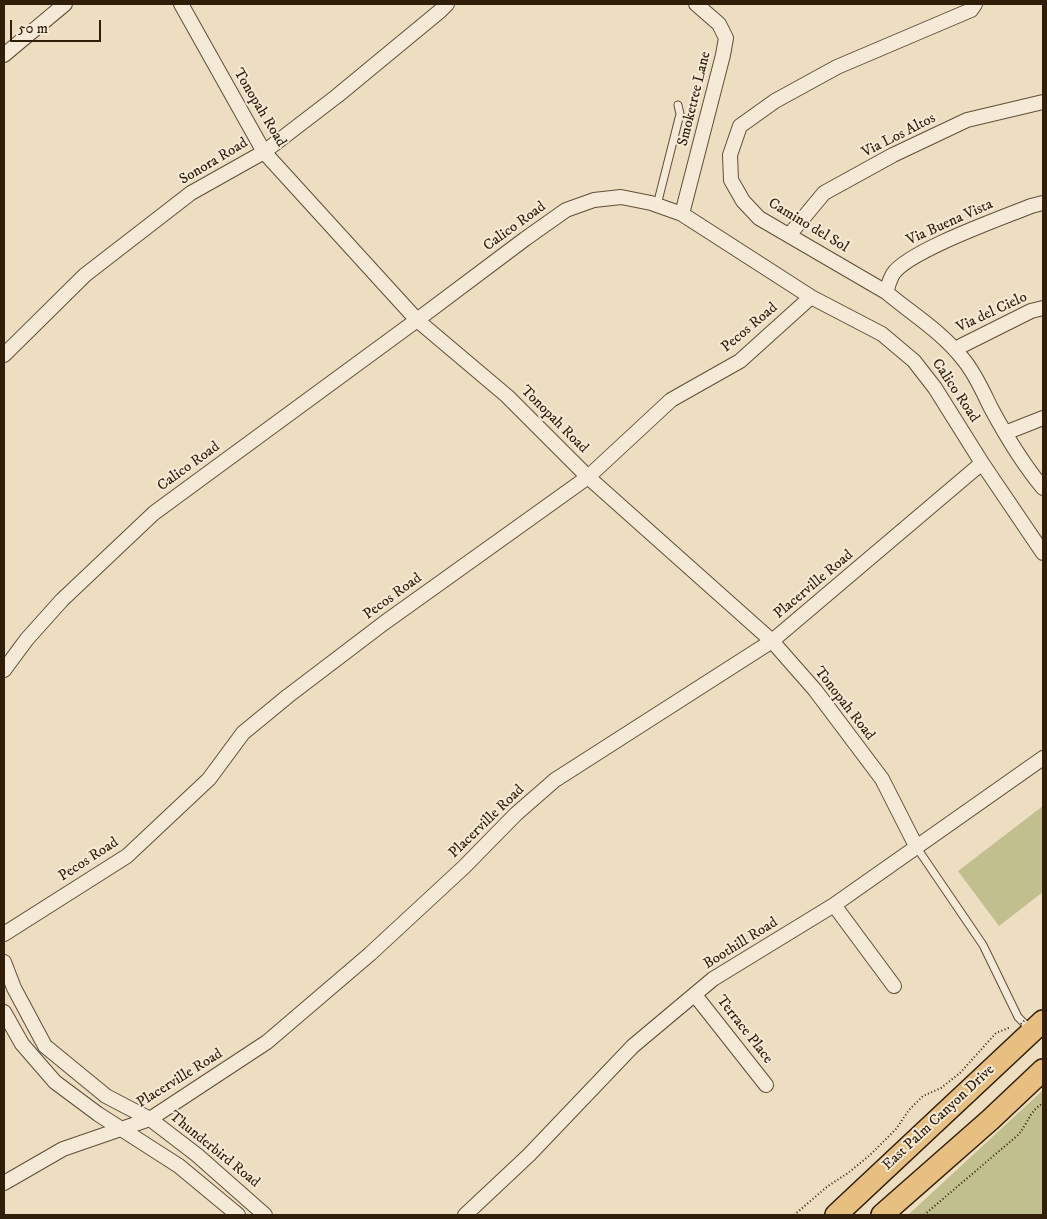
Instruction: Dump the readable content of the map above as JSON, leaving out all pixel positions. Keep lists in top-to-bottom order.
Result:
{
  "streets": {
    "main road": ["East Palm Canyon Drive"],
    "street": [
      "Smoketree Lane",
      "Tonopah Road",
      "Via Los Altos",
      "Sonora Road",
      "Via Buena Vista",
      "Camino del Sol",
      "Calico Road",
      "Via del Cielo",
      "Pecos Road",
      "Placerville Road",
      "Boothill Road",
      "Terrace Place",
      "Thunderbird Road"
    ]
  },
  "crossings": [
    ["Smoketree Lane", "Calico Road"],
    ["Tonopah Road", "Sonora Road"],
    ["Tonopah Road", "Calico Road"],
    ["Tonopah Road", "Pecos Road"],
    ["Tonopah Road", "Placerville Road"],
    ["Tonopah Road", "Boothill Road"],
    ["Via Los Altos", "Camino del Sol"],
    ["Via Buena Vista", "Camino del Sol"],
    ["Camino del Sol", "Via del Cielo"],
    ["Calico Road", "Pecos Road"],
    ["Calico Road", "Placerville Road"],
    ["Placerville Road", "Thunderbird Road"],
    ["Boothill Road", "Terrace Place"]
  ],
  "scale_bar": "50 m"
}
